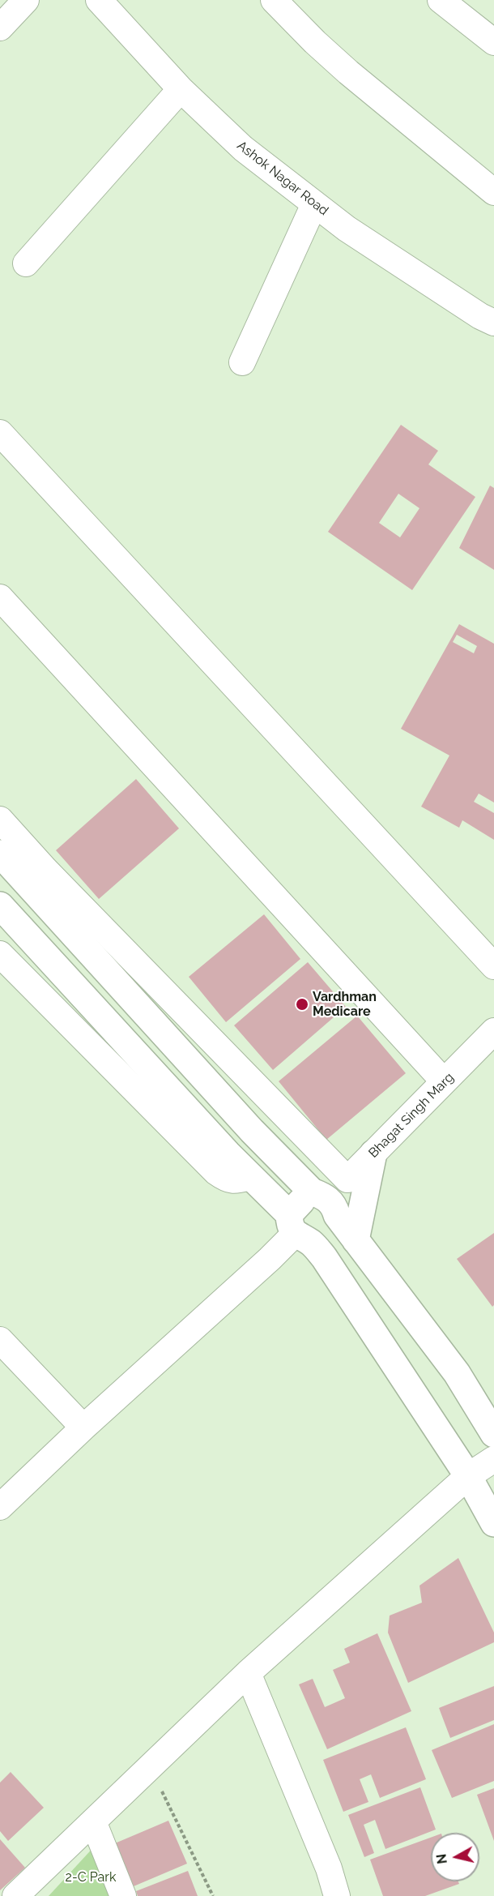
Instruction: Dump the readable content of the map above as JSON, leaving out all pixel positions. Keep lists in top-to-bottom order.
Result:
{
  "streets": {
    "street": ["Ashok Nagar Road", "Bhagat Singh Marg"]
  },
  "parks": ["2-C Park"],
  "places": ["Vardhman Medicare"],
  "north": "left"
}
